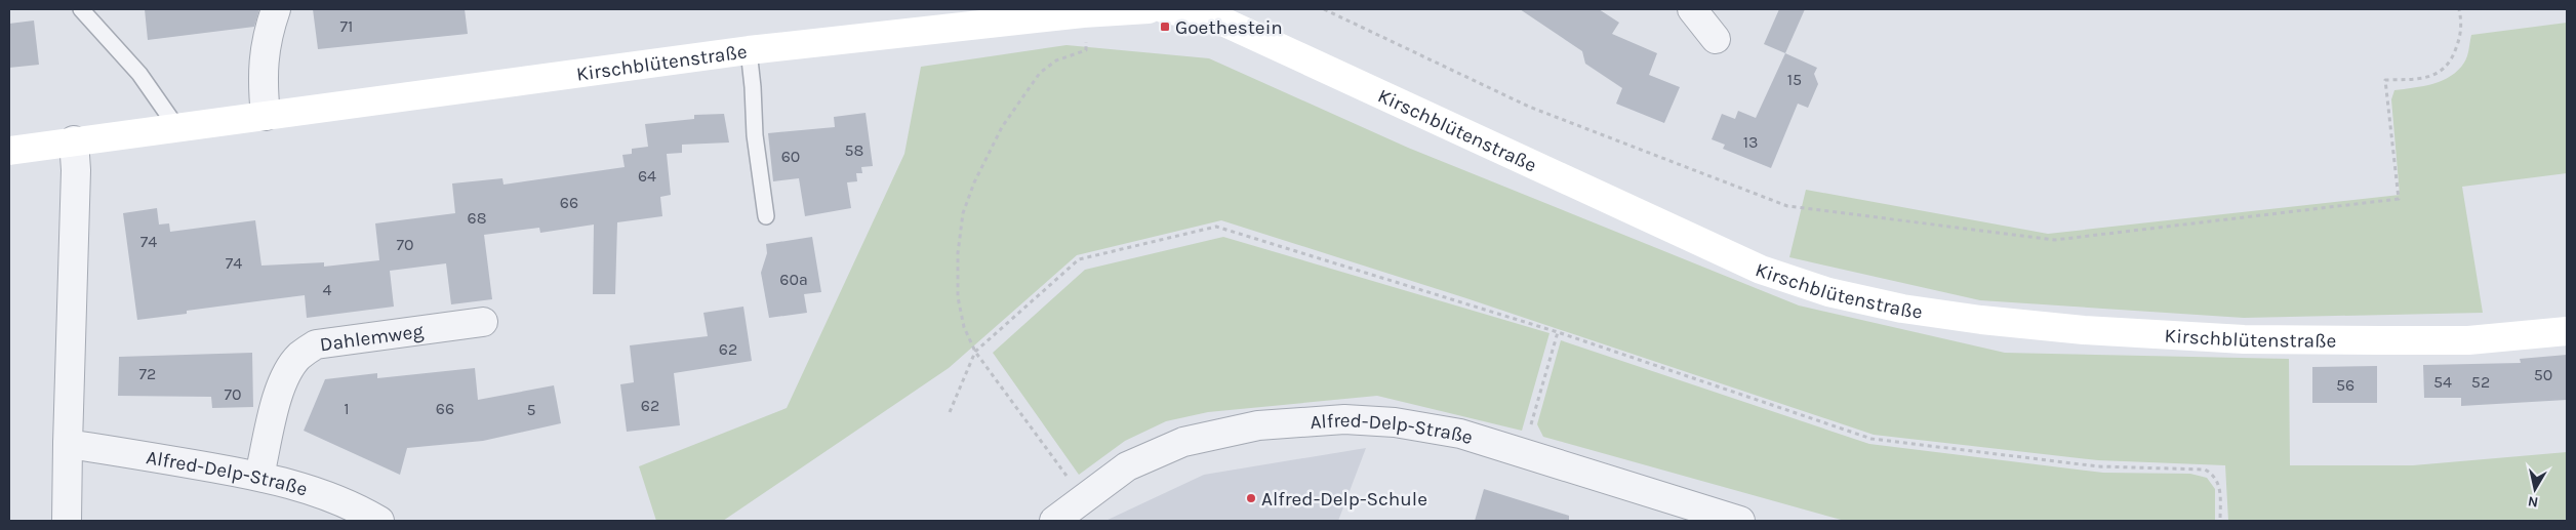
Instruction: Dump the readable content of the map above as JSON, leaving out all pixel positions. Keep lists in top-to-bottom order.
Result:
{
  "streets": {
    "main road": ["Kirschblütenstraße"],
    "street": ["Dahlemweg", "Alfred-Delp-Straße"]
  },
  "crossings": [
    ["Dahlemweg", "Alfred-Delp-Straße"]
  ],
  "places": {
    "transit": ["Goethestein"],
    "other": ["Alfred-Delp-Schule"]
  },
  "house_numbers": [
    "71",
    "15",
    "13",
    "58",
    "60",
    "64",
    "66",
    "68",
    "74",
    "70",
    "74",
    "60a",
    "4",
    "62",
    "72",
    "50",
    "54",
    "52",
    "56",
    "70",
    "62",
    "1",
    "66",
    "5"
  ],
  "north": "bottom"
}
